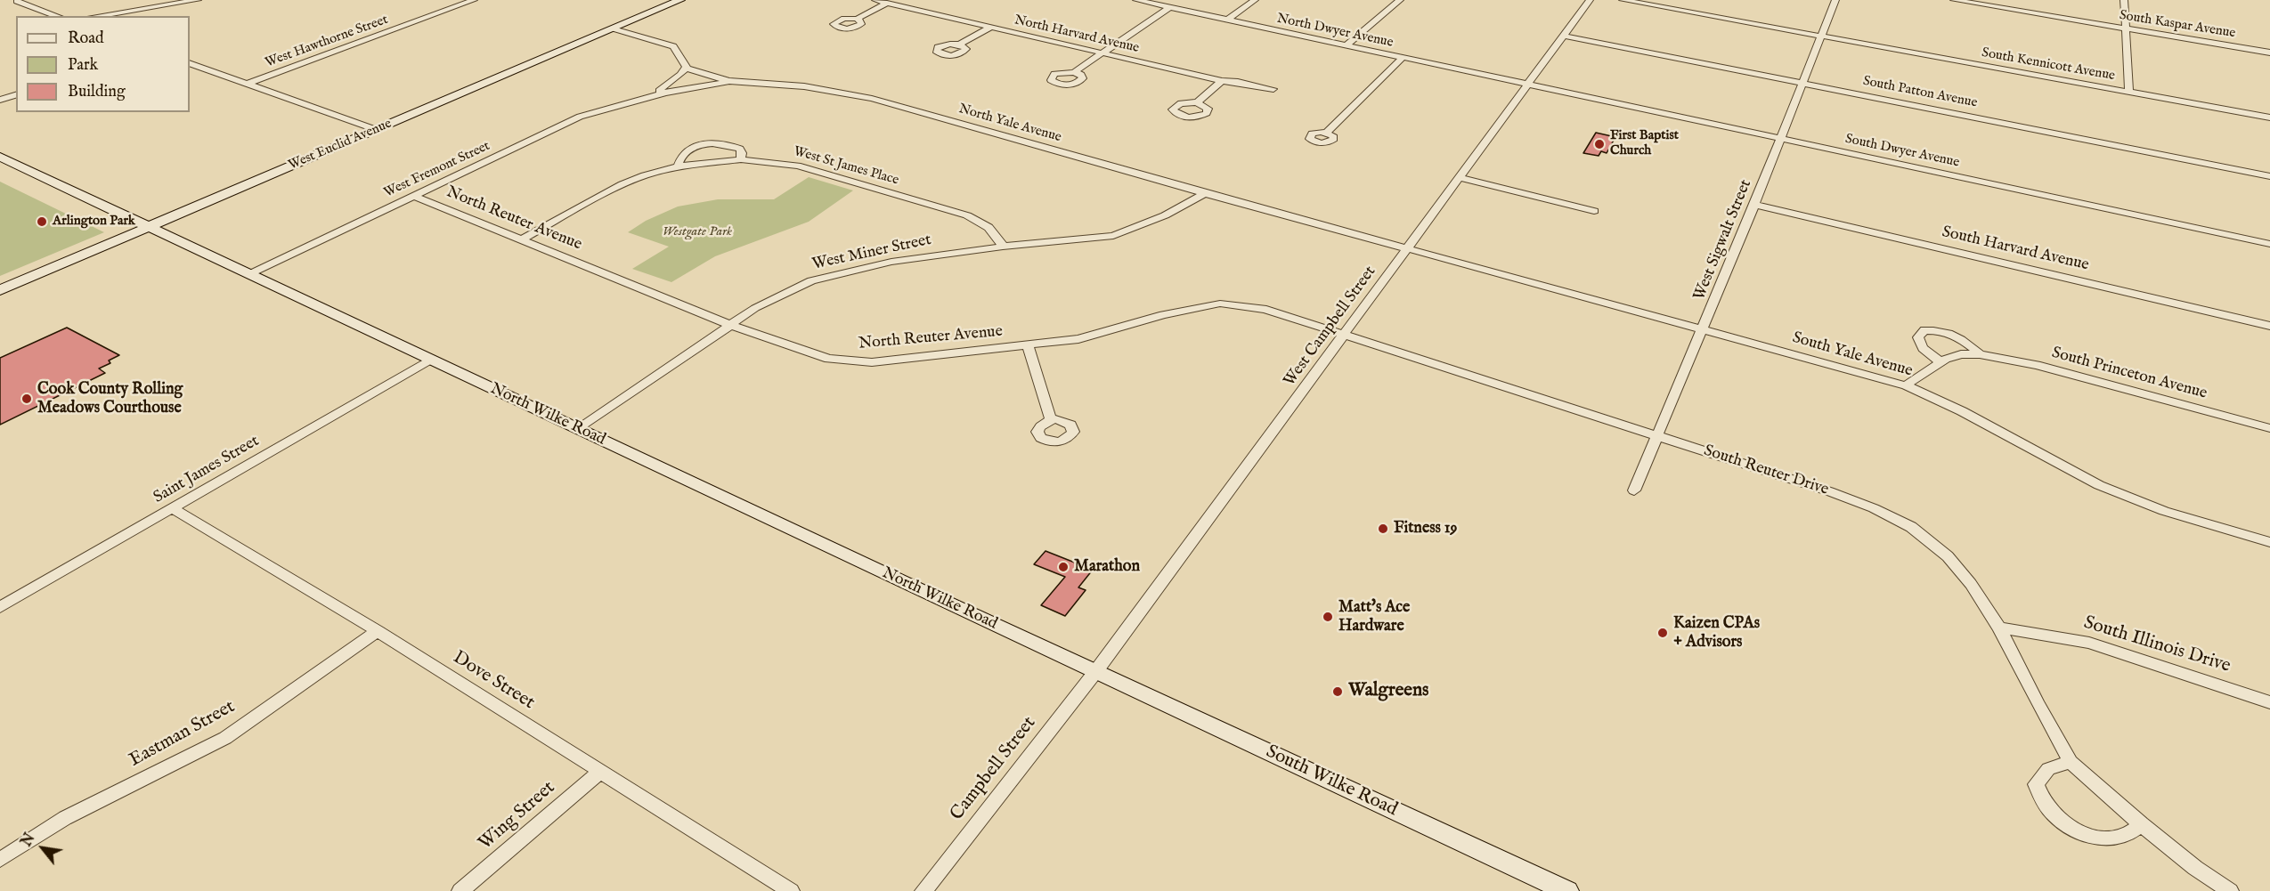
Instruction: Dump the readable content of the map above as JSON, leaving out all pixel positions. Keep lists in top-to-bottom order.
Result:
{
  "streets": {
    "main road": ["West Euclid Avenue", "North Wilke Road", "South Wilke Road"],
    "street": [
      "South Kaspar Avenue",
      "North Dwyer Avenue",
      "North Harvard Avenue",
      "West Hawthorne Street",
      "South Kennicott Avenue",
      "South Patton Avenue",
      "North Yale Avenue",
      "South Dwyer Avenue",
      "West St James Place",
      "West Fremont Street",
      "North Reuter Avenue",
      "West Sigwalt Street",
      "South Harvard Avenue",
      "West Miner Street",
      "West Campbell Street",
      "South Yale Avenue",
      "South Princeton Avenue",
      "Saint James Street",
      "South Reuter Drive",
      "South Illinois Drive",
      "Dove Street",
      "Eastman Street",
      "Campbell Street",
      "Wing Street"
    ]
  },
  "crossings": [
    ["North Dwyer Avenue", "South Dwyer Avenue"],
    ["North Dwyer Avenue", "West Campbell Street"],
    ["South Kennicott Avenue", "West Sigwalt Street"],
    ["South Patton Avenue", "West Sigwalt Street"],
    ["South Patton Avenue", "West Campbell Street"],
    ["North Yale Avenue", "West Fremont Street"],
    ["North Yale Avenue", "West Miner Street"],
    ["North Yale Avenue", "West Campbell Street"],
    ["North Yale Avenue", "South Yale Avenue"],
    ["West Euclid Avenue", "North Wilke Road"],
    ["South Dwyer Avenue", "West Sigwalt Street"],
    ["South Dwyer Avenue", "West Campbell Street"],
    ["West St James Place", "North Reuter Avenue"],
    ["West St James Place", "West Miner Street"],
    ["West Fremont Street", "North Reuter Avenue"],
    ["West Fremont Street", "North Wilke Road"],
    ["North Reuter Avenue", "West Miner Street"],
    ["North Reuter Avenue", "West Campbell Street"],
    ["North Reuter Avenue", "South Reuter Drive"],
    ["West Sigwalt Street", "South Harvard Avenue"],
    ["West Sigwalt Street", "South Yale Avenue"],
    ["West Sigwalt Street", "South Reuter Drive"],
    ["West Miner Street", "North Wilke Road"],
    ["West Campbell Street", "South Yale Avenue"],
    ["West Campbell Street", "North Wilke Road"],
    ["West Campbell Street", "South Reuter Drive"],
    ["West Campbell Street", "Campbell Street"],
    ["West Campbell Street", "South Wilke Road"],
    ["South Yale Avenue", "South Princeton Avenue"],
    ["North Wilke Road", "Saint James Street"],
    ["North Wilke Road", "Campbell Street"],
    ["North Wilke Road", "South Wilke Road"],
    ["Saint James Street", "Dove Street"],
    ["South Reuter Drive", "South Illinois Drive"],
    ["Dove Street", "Eastman Street"],
    ["Dove Street", "Wing Street"],
    ["Campbell Street", "South Wilke Road"]
  ],
  "parks": ["Westgate Park"],
  "places": [
    "First Baptist Church",
    "Arlington Park",
    "Cook County Rolling Meadows Courthouse",
    "Fitness 19",
    "Marathon",
    "Matt's Ace Hardware",
    "Kaizen CPAs + Advisors",
    "Walgreens"
  ],
  "legend": ["Road", "Park", "Building"],
  "north": "top left"
}
